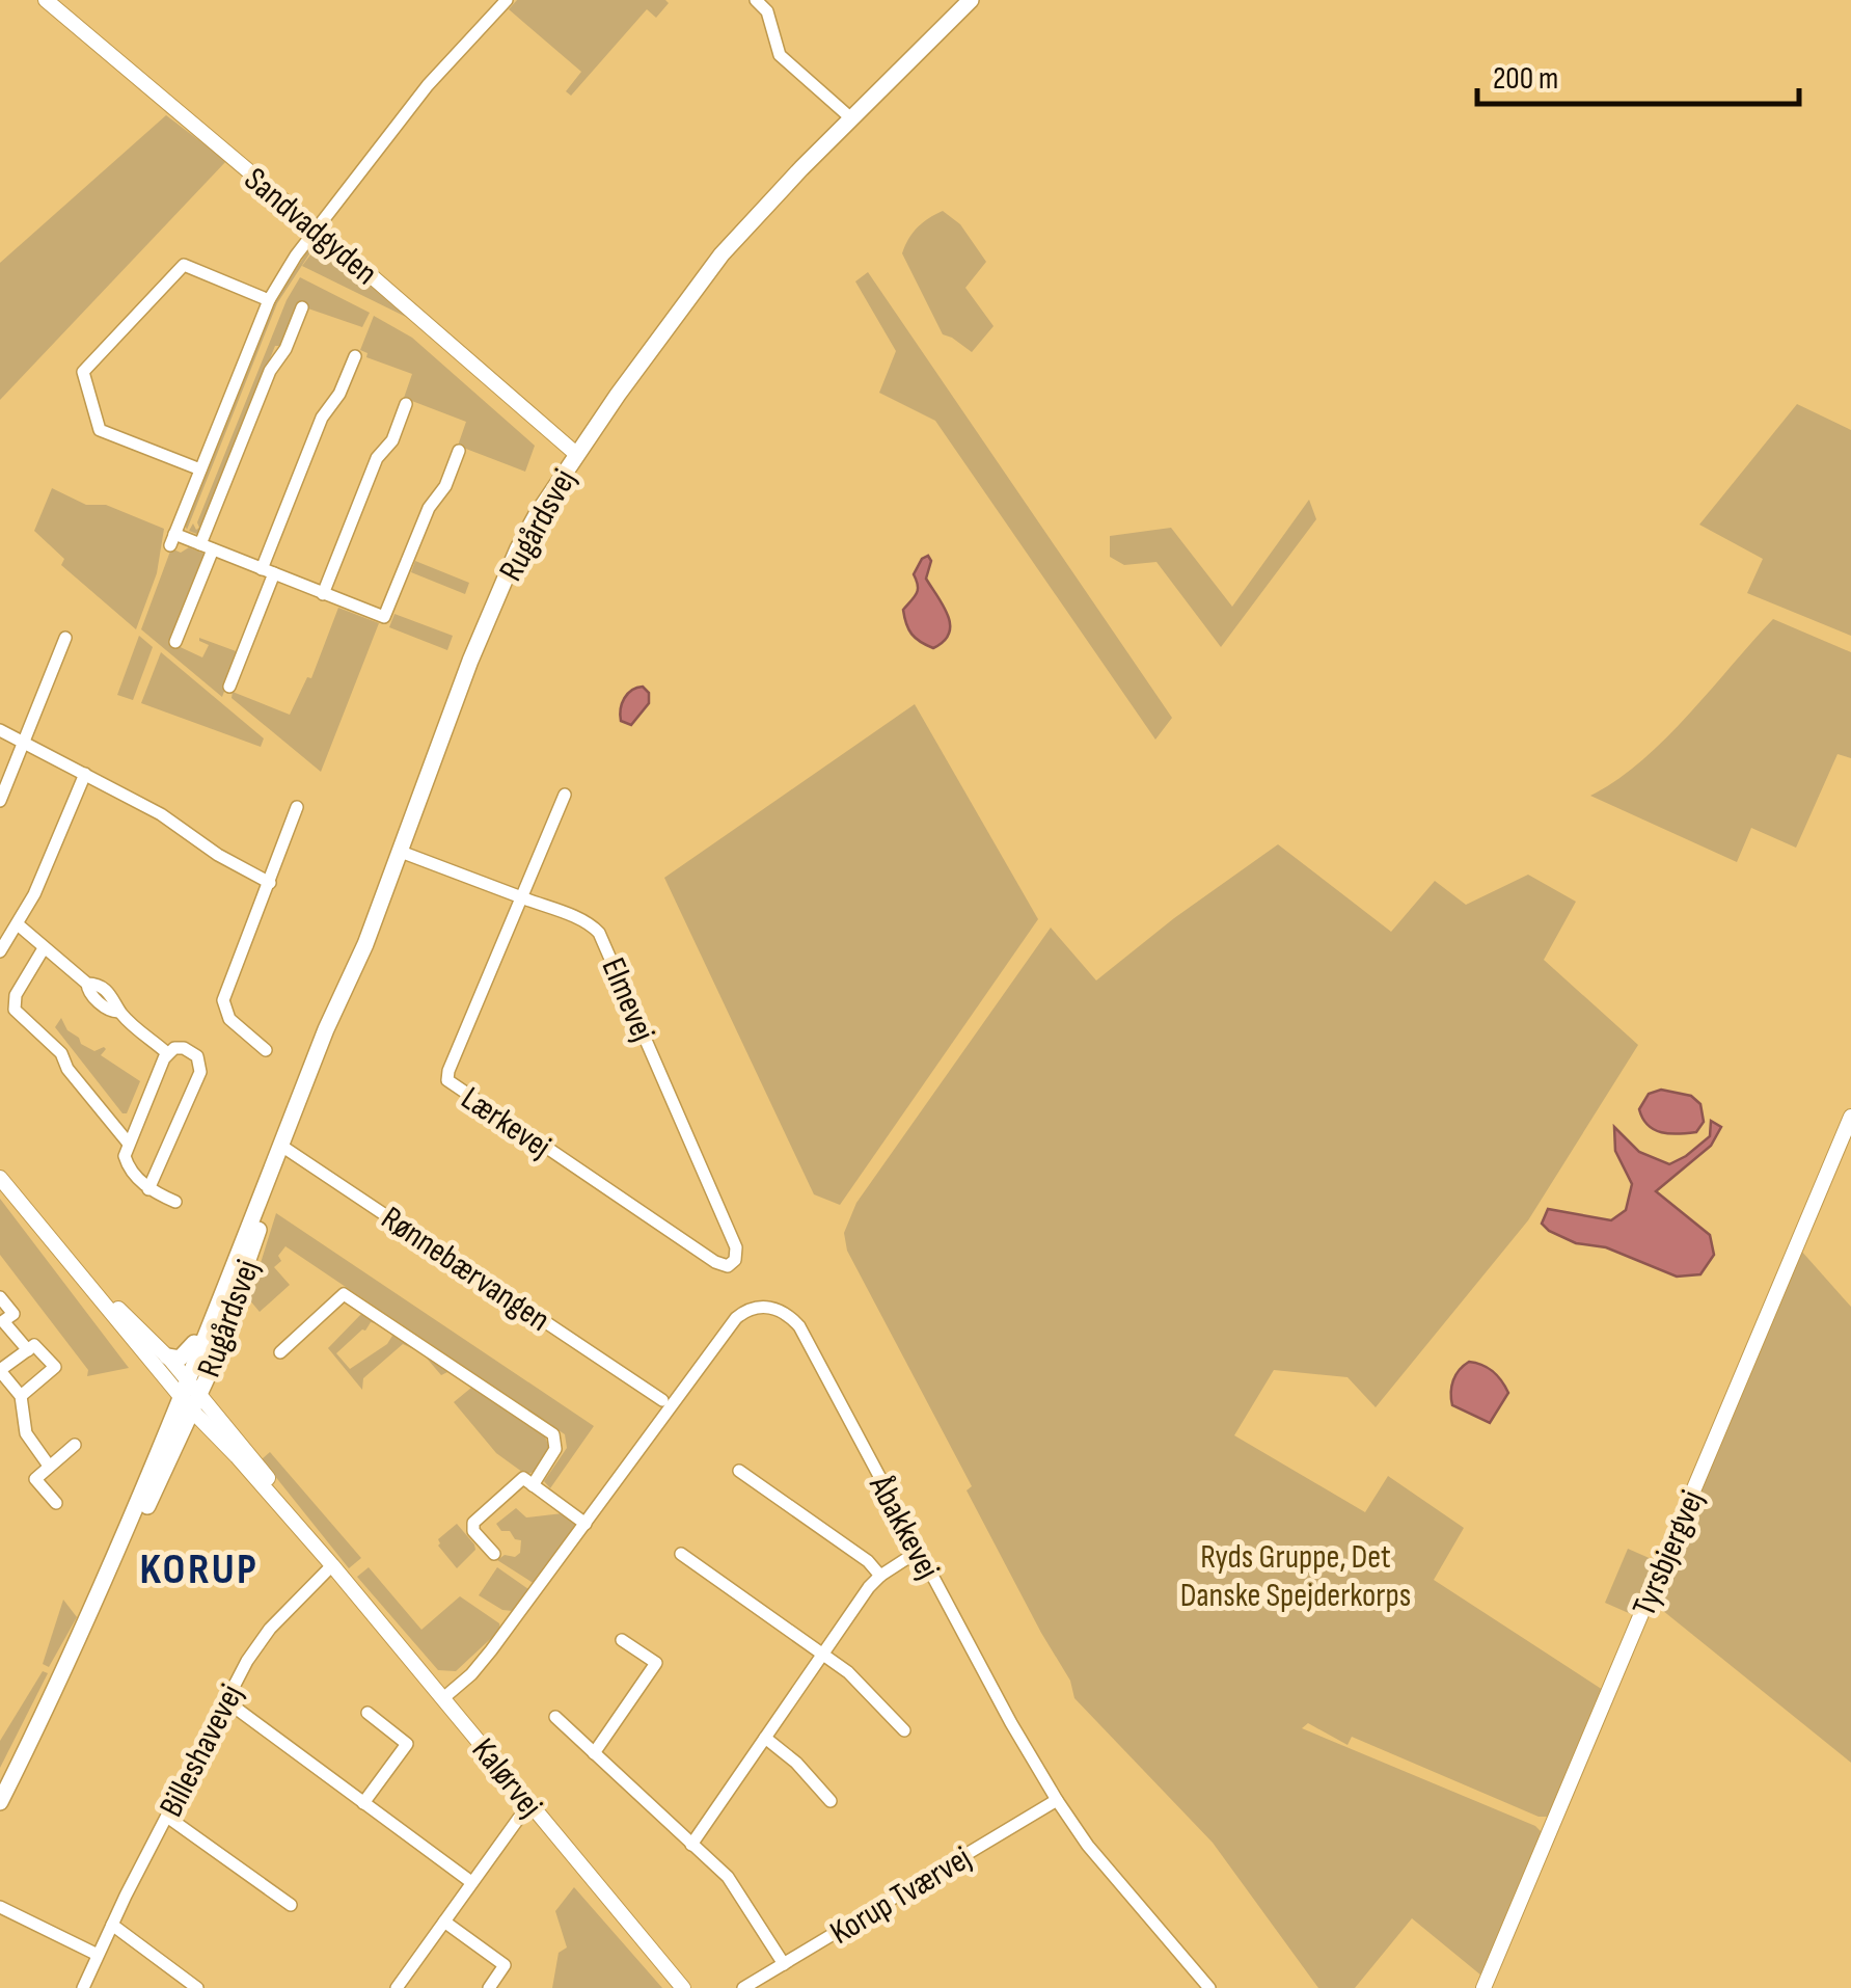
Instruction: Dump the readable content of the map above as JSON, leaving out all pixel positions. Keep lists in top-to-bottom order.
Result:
{
  "streets": {
    "main road": ["Rugårdsvej"],
    "street": [
      "Sandvadgyden",
      "Elmevej",
      "Lærkevej",
      "Rønnebærvangen",
      "Åbakkevej",
      "Tyrsbjergvej",
      "Billeshavevej",
      "Kalørvej",
      "Korup Tværvej"
    ]
  },
  "crossings": [
    ["Sandvadgyden", "Rugårdsvej"],
    ["Rugårdsvej", "Elmevej"],
    ["Rugårdsvej", "Rønnebærvangen"],
    ["Rugårdsvej", "Kalørvej"],
    ["Elmevej", "Lærkevej"],
    ["Åbakkevej", "Kalørvej"],
    ["Åbakkevej", "Korup Tværvej"],
    ["Billeshavevej", "Kalørvej"]
  ],
  "districts": ["KORUP"],
  "parks": ["Ryds Gruppe, Det Danske Spejderkorps"],
  "scale_bar": "200 m"
}
